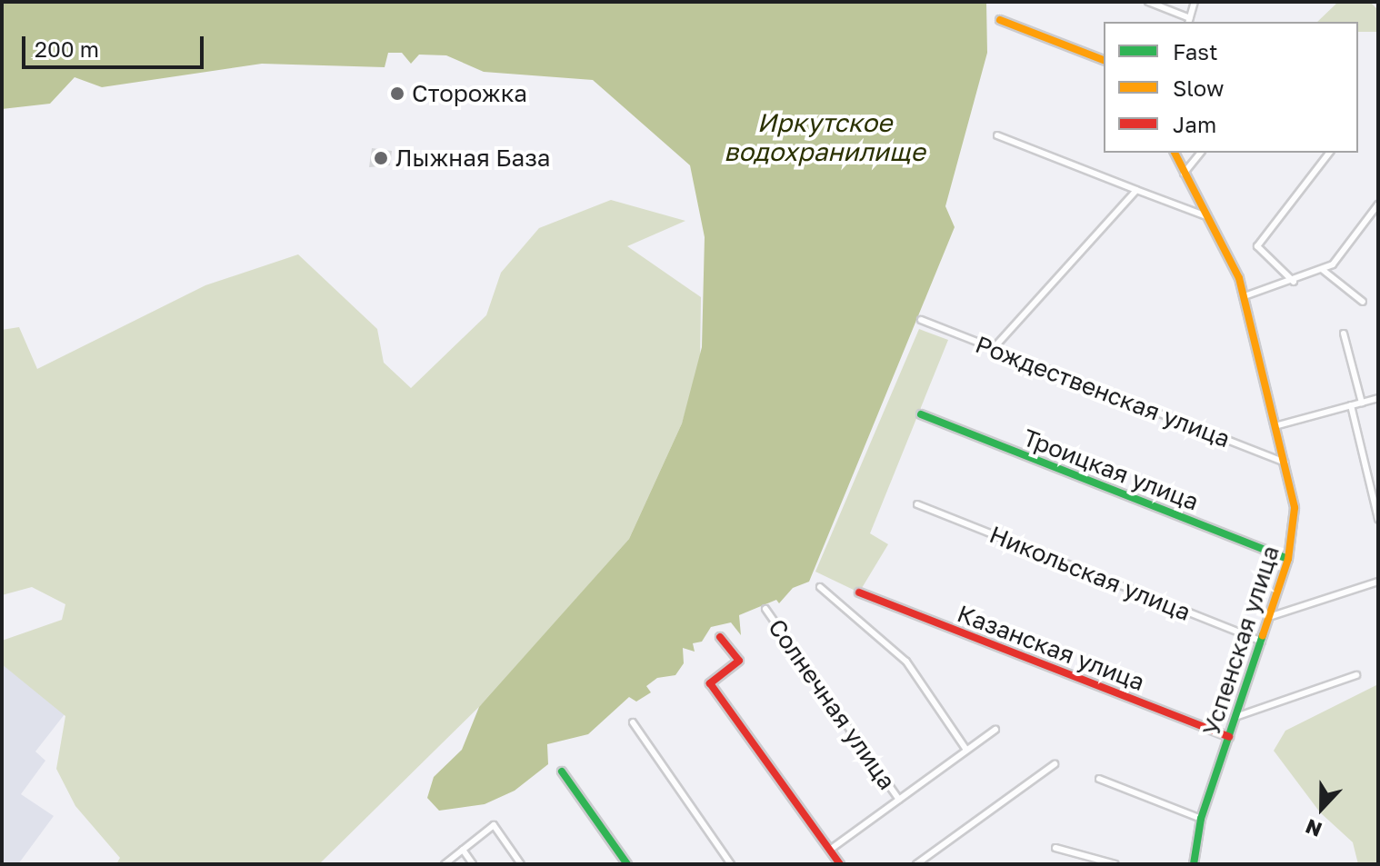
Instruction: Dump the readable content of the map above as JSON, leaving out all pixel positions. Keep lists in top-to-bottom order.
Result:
{
  "streets": {
    "street": [
      "Рождественская улица",
      "Троицкая улица",
      "Никольская улица",
      "Успенская улица",
      "Казанская улица",
      "Солнечная улица"
    ]
  },
  "crossings": [
    ["Рождественская улица", "Успенская улица"],
    ["Троицкая улица", "Успенская улица"],
    ["Никольская улица", "Успенская улица"],
    ["Успенская улица", "Казанская улица"]
  ],
  "water": ["Иркутское водохранилище"],
  "places": ["Сторожка", "Лыжная База"],
  "legend": ["Fast", "Slow", "Jam"],
  "scale_bar": "200 m",
  "north": "bottom"
}
